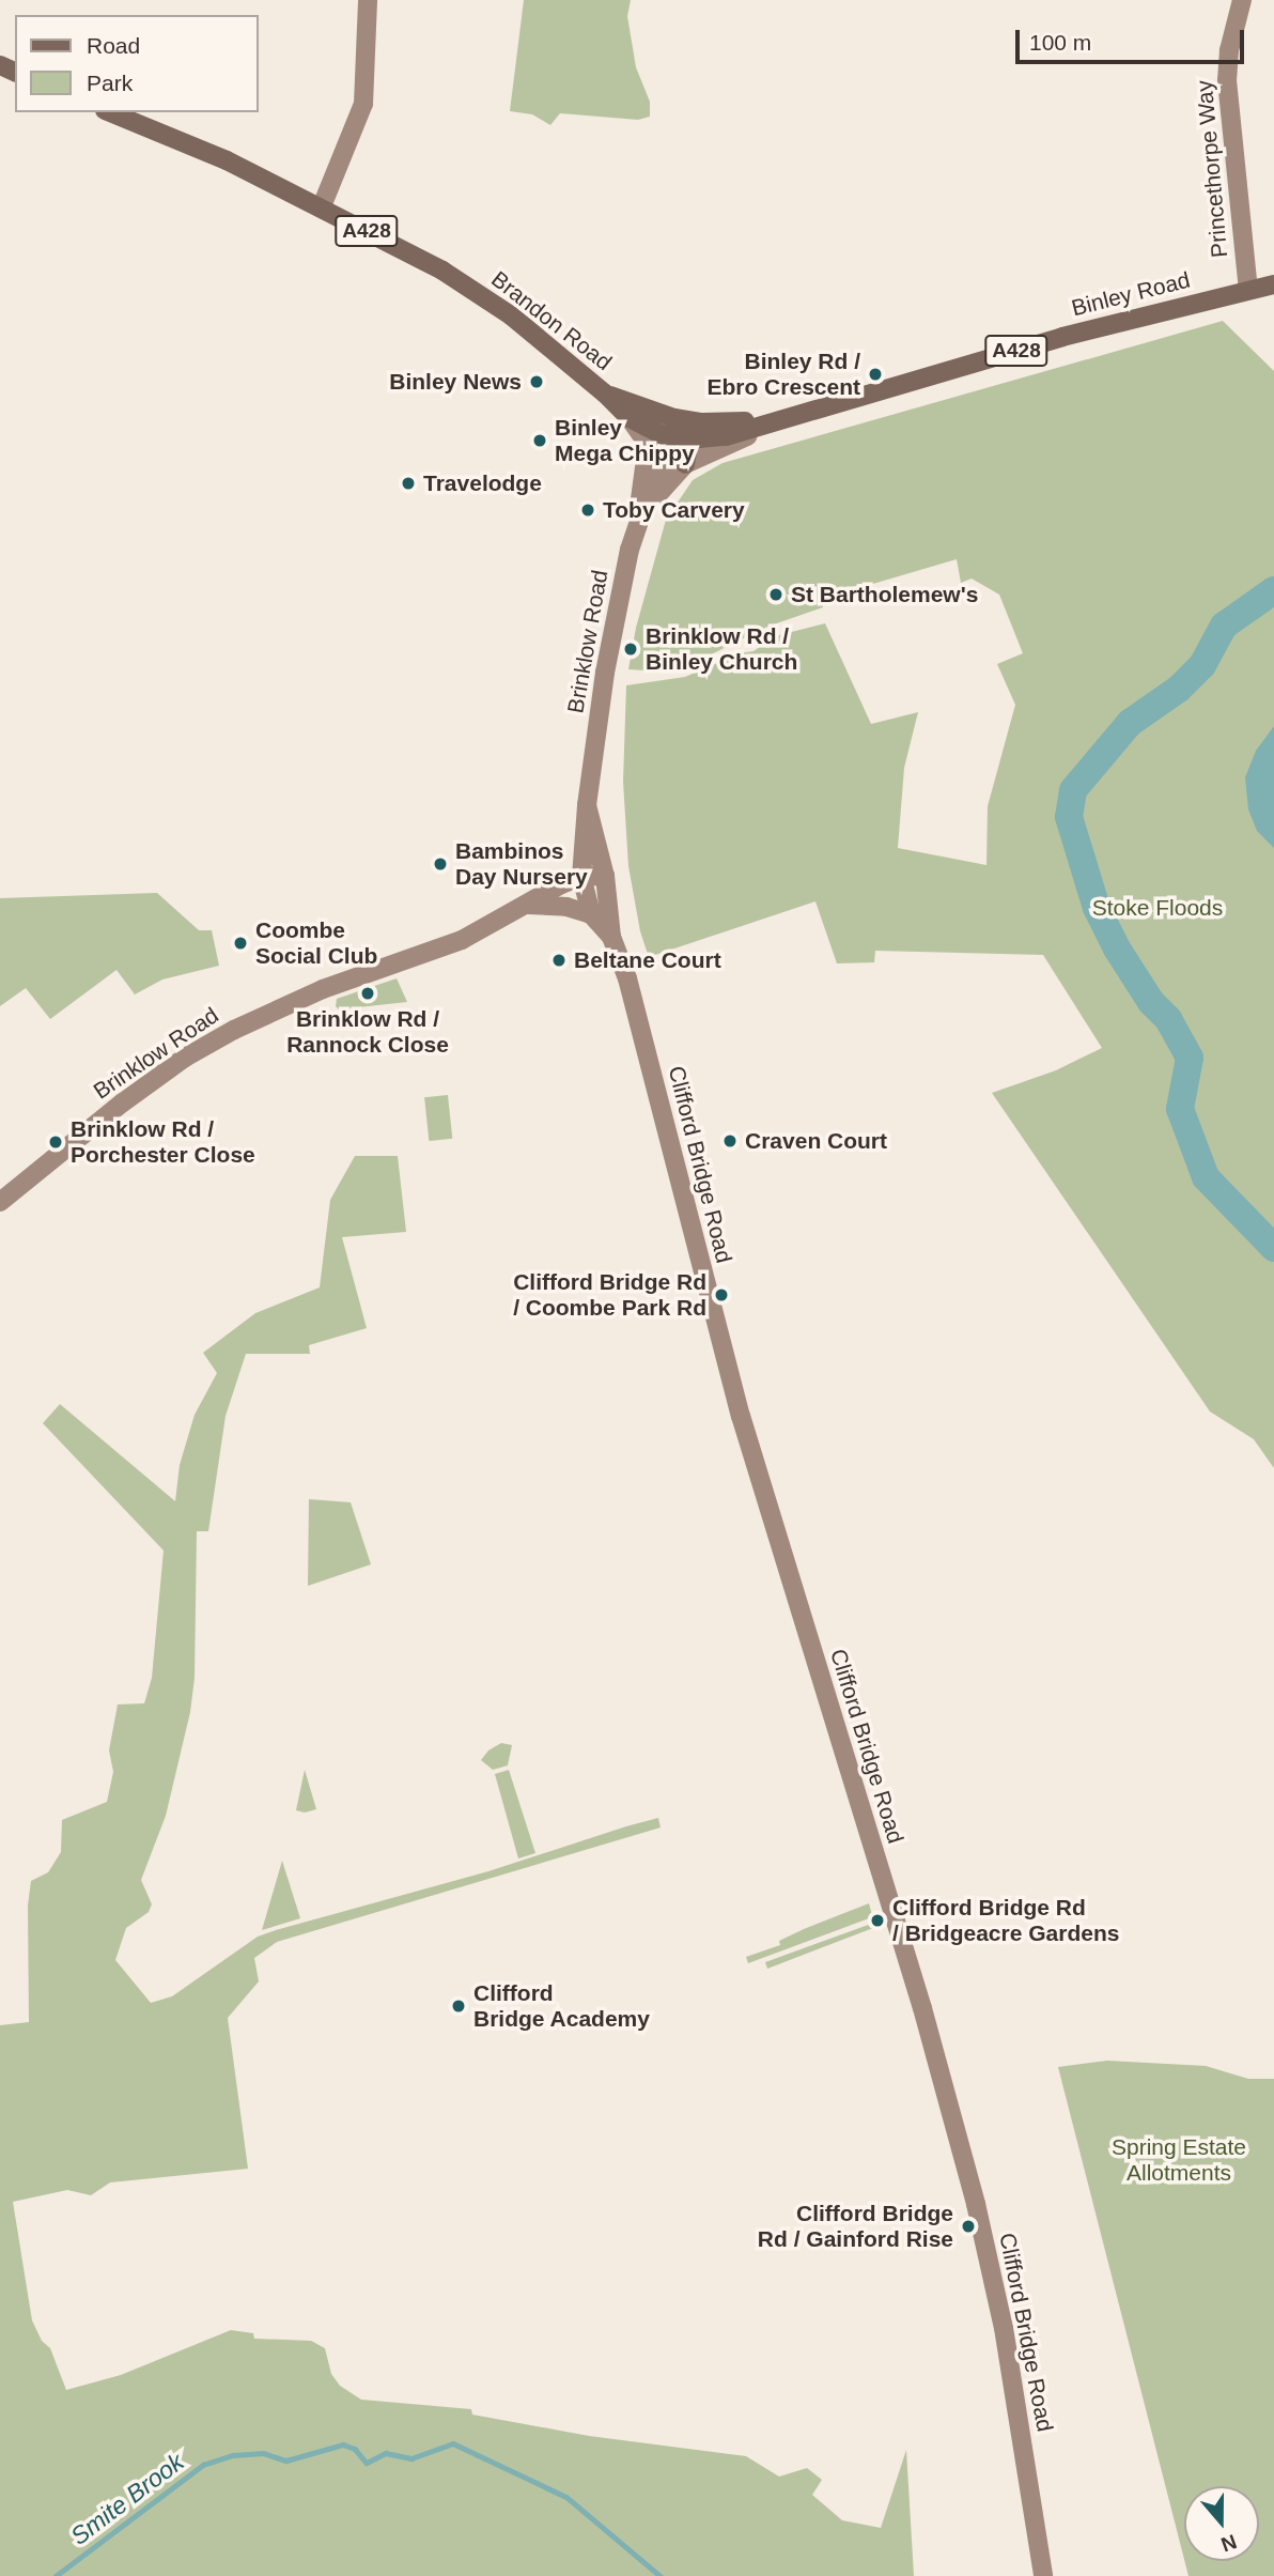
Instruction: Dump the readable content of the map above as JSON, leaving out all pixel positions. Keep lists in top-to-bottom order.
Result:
{
  "streets": {
    "main road": [
      "Princethorpe Way",
      "A428",
      "Binley Road",
      "Brandon Road",
      "Brinklow Road",
      "Clifford Bridge Road"
    ]
  },
  "crossings": [
    ["Princethorpe Way", "Binley Road"],
    ["Binley Road", "Brandon Road"],
    ["Binley Road", "Brinklow Road"],
    ["Brandon Road", "Brinklow Road"],
    ["Brinklow Road", "Clifford Bridge Road"]
  ],
  "water": ["Smite Brook"],
  "parks": ["Stoke Floods", "Spring Estate Allotments"],
  "places": [
    "Binley Rd / Ebro Crescent",
    "Binley News",
    "Binley Mega Chippy",
    "Travelodge",
    "Toby Carvery",
    "St Bartholemew's",
    "Brinklow Rd / Binley Church",
    "Bambinos Day Nursery",
    "Coombe Social Club",
    "Beltane Court",
    "Brinklow Rd / Rannock Close",
    "Craven Court",
    "Brinklow Rd / Porchester Close",
    "Clifford Bridge Rd / Coombe Park Rd",
    "Clifford Bridge Rd / Bridgeacre Gardens",
    "Clifford Bridge Academy",
    "Clifford Bridge Rd / Gainford Rise"
  ],
  "legend": ["Road", "Park"],
  "scale_bar": "100 m",
  "north": "bottom"
}
